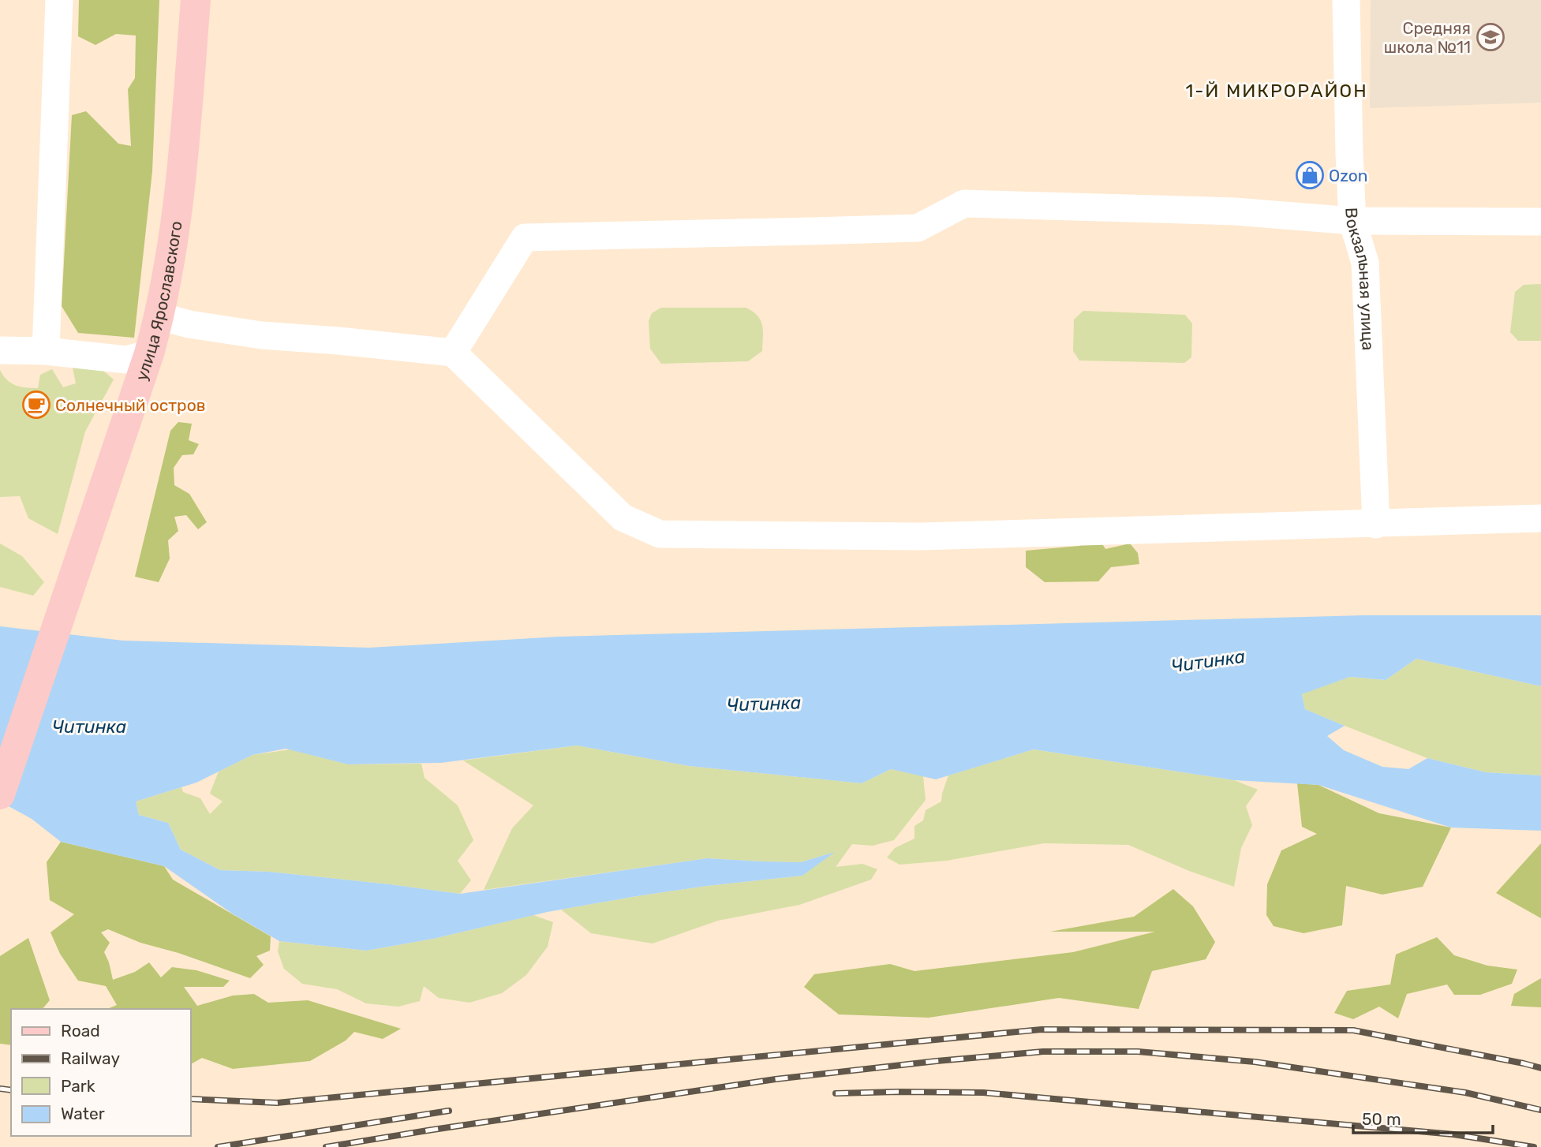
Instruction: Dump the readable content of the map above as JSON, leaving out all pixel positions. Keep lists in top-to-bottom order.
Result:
{
  "streets": {
    "main road": ["улица Ярославского"],
    "street": ["Вокзальная улица"]
  },
  "districts": ["1-Й МИКРОРАЙОН"],
  "water": ["Читинка"],
  "places": {
    "school or university": ["Средняя школа №11"],
    "shop": ["Ozon"],
    "cafe": ["Солнечный остров"]
  },
  "legend": [
    "Road",
    "Railway",
    "Park",
    "Water"
  ],
  "scale_bar": "50 m"
}
